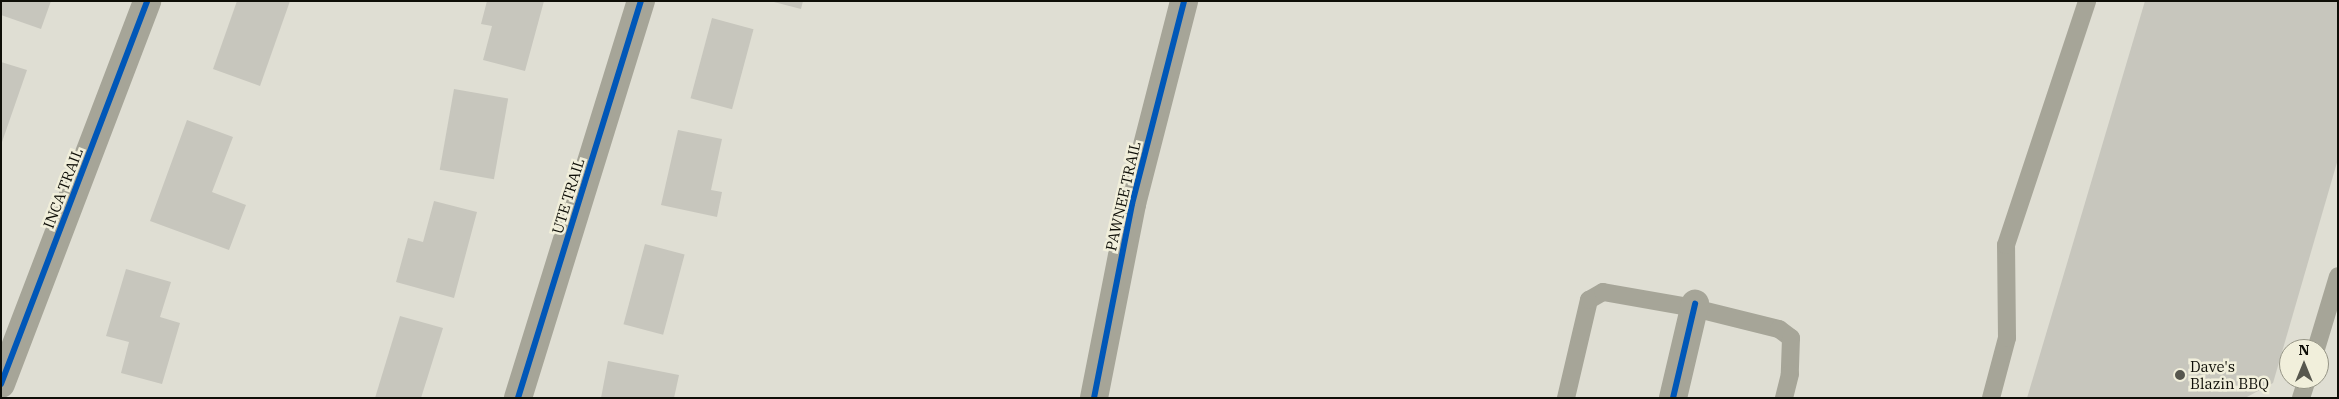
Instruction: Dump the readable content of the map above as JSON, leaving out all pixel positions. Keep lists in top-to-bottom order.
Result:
{
  "streets": {
    "street": ["INCA TRAIL", "UTE TRAIL", "PAWNEE TRAIL"]
  },
  "places": ["Dave's Blazin BBQ"],
  "north": "top"
}
